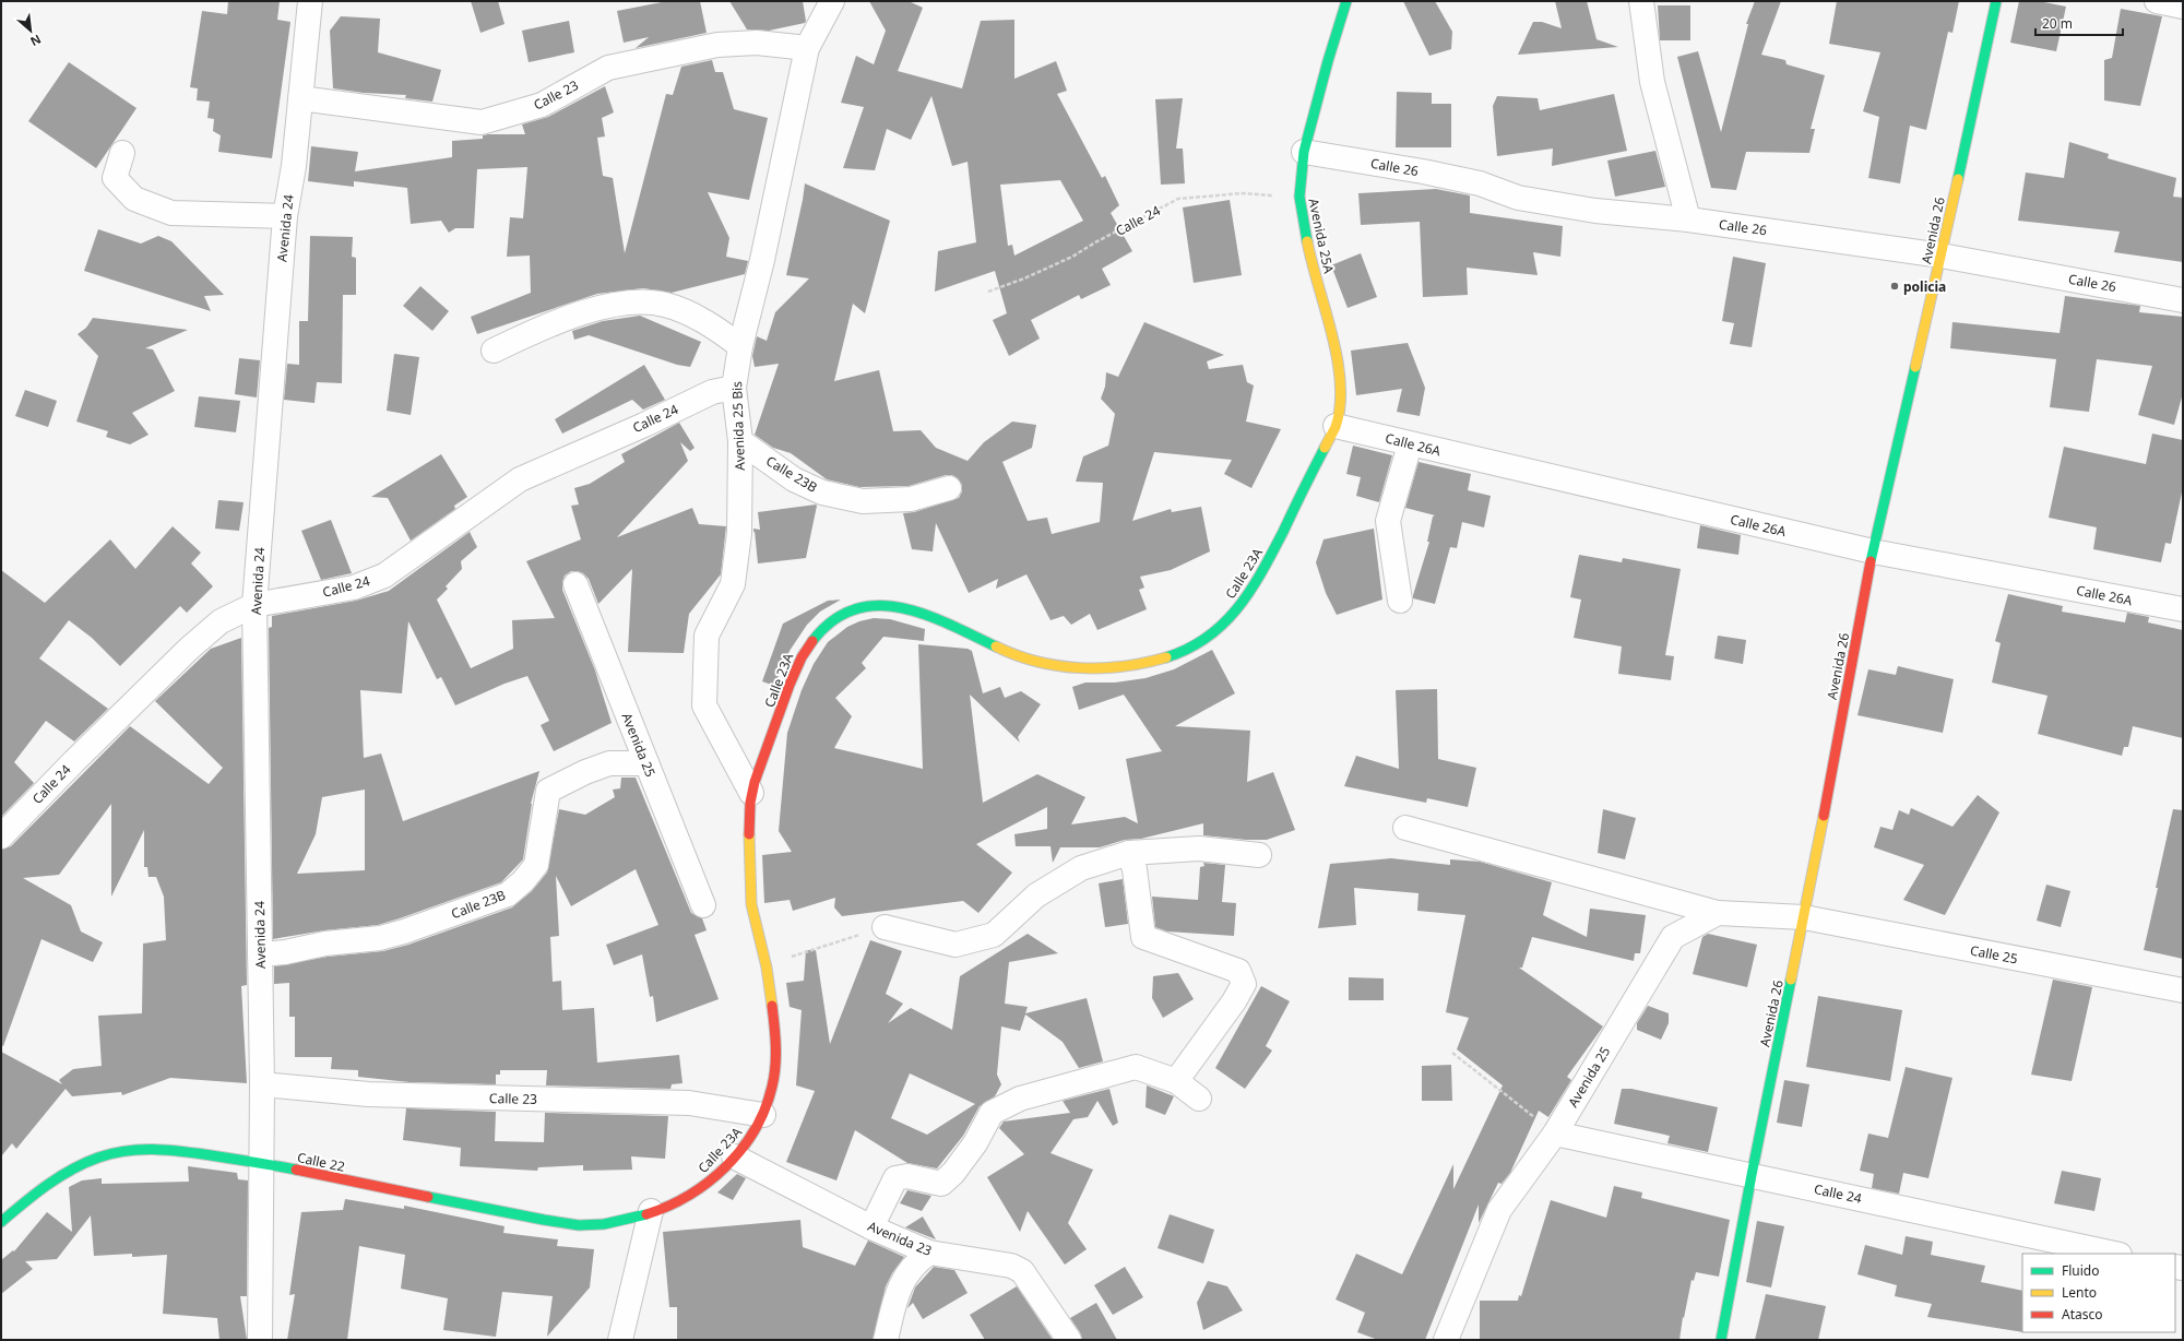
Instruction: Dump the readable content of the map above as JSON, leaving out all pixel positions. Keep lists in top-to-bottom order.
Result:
{
  "streets": {
    "main road": [
      "Avenida 26",
      "Avenida 25A",
      "Calle 23A",
      "Calle 22"
    ],
    "street": [
      "Calle 23",
      "Calle 26",
      "Calle 24",
      "Avenida 24",
      "Avenida 25 Bis",
      "Calle 26A",
      "Calle 23B",
      "Avenida 25",
      "Calle 25",
      "Avenida 23"
    ]
  },
  "crossings": [
    ["Calle 23", "Avenida 24"],
    ["Calle 23", "Avenida 25 Bis"],
    ["Calle 23", "Calle 23A"],
    ["Calle 26", "Avenida 26"],
    ["Calle 26", "Avenida 25A"],
    ["Calle 24", "Avenida 24"],
    ["Calle 24", "Avenida 26"],
    ["Calle 24", "Avenida 25A"],
    ["Calle 24", "Avenida 25 Bis"],
    ["Calle 24", "Avenida 25"],
    ["Avenida 24", "Calle 23B"],
    ["Avenida 24", "Calle 22"],
    ["Avenida 26", "Calle 26A"],
    ["Avenida 26", "Calle 25"],
    ["Avenida 25A", "Calle 26A"],
    ["Avenida 25A", "Calle 23A"],
    ["Avenida 25 Bis", "Calle 23B"],
    ["Avenida 25 Bis", "Calle 23A"],
    ["Calle 26A", "Calle 23A"],
    ["Calle 23B", "Avenida 25"],
    ["Calle 23A", "Calle 22"],
    ["Calle 23A", "Avenida 23"]
  ],
  "places": ["policia"],
  "legend": ["Fluido", "Lento", "Atasco"],
  "scale_bar": "20 m",
  "north": "bottom right"
}
